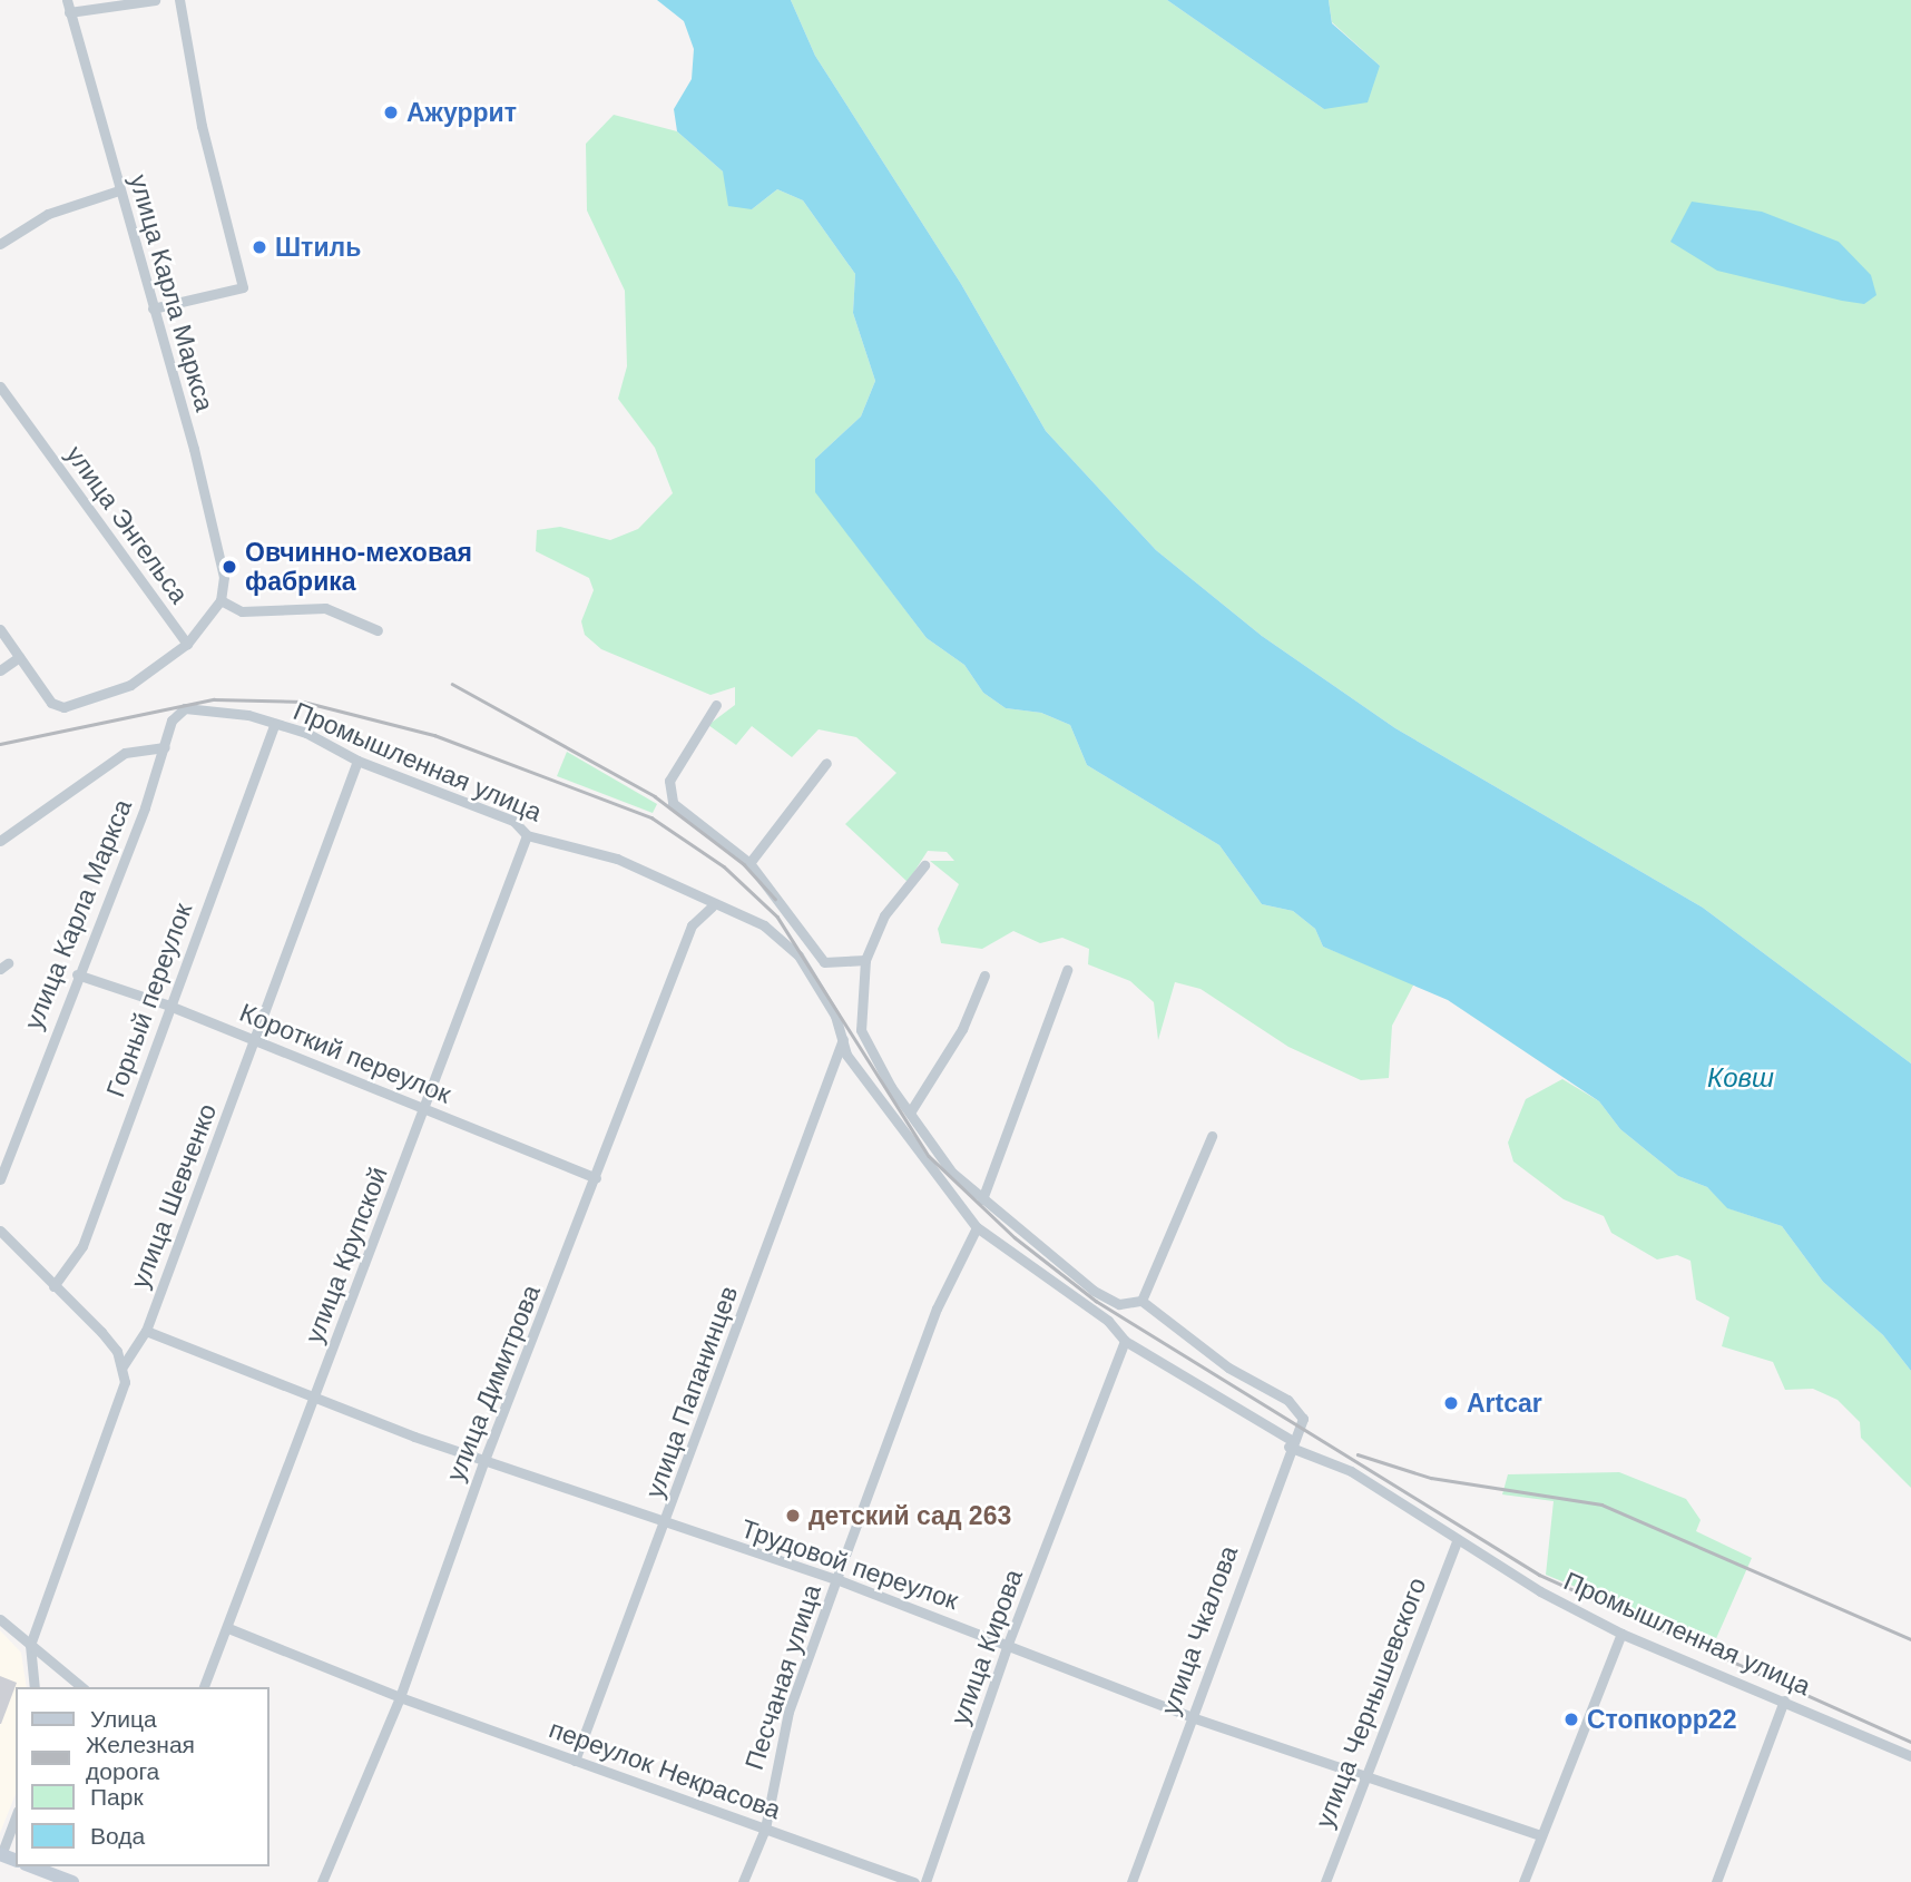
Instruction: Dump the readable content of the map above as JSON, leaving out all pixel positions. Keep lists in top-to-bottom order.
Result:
{
  "streets": {
    "street": [
      "улица Карла Маркса",
      "улица Энгельса",
      "Промышленная улица",
      "Горный переулок",
      "Короткий переулок",
      "улица Шевченко",
      "улица Крупской",
      "улица Димитрова",
      "улица Папанинцев",
      "Трудовой переулок",
      "улица Чкалова",
      "улица Кирова",
      "Песчаная улица",
      "улица Чернышевского",
      "переулок Некрасова"
    ]
  },
  "crossings": [
    ["улица Карла Маркса", "улица Энгельса"],
    ["улица Карла Маркса", "Промышленная улица"],
    ["улица Карла Маркса", "Короткий переулок"],
    ["Промышленная улица", "Горный переулок"],
    ["Промышленная улица", "улица Шевченко"],
    ["Промышленная улица", "улица Крупской"],
    ["Промышленная улица", "улица Димитрова"],
    ["Промышленная улица", "улица Папанинцев"],
    ["Промышленная улица", "улица Чкалова"],
    ["Промышленная улица", "улица Кирова"],
    ["Промышленная улица", "Песчаная улица"],
    ["Промышленная улица", "улица Чернышевского"],
    ["Горный переулок", "Короткий переулок"],
    ["Короткий переулок", "улица Шевченко"],
    ["Короткий переулок", "улица Крупской"],
    ["Короткий переулок", "улица Димитрова"],
    ["улица Шевченко", "Трудовой переулок"],
    ["улица Крупской", "Трудовой переулок"],
    ["улица Крупской", "переулок Некрасова"],
    ["улица Димитрова", "Трудовой переулок"],
    ["улица Димитрова", "переулок Некрасова"],
    ["улица Папанинцев", "Трудовой переулок"],
    ["улица Папанинцев", "переулок Некрасова"],
    ["Трудовой переулок", "улица Чкалова"],
    ["Трудовой переулок", "улица Кирова"],
    ["Трудовой переулок", "Песчаная улица"],
    ["Трудовой переулок", "улица Чернышевского"],
    ["Песчаная улица", "переулок Некрасова"]
  ],
  "water": ["Ковш"],
  "places": [
    "Ажуррит",
    "Штиль",
    "Овчинно-меховая фабрика",
    "Artcar",
    "детский сад 263",
    "Стопкорр22"
  ],
  "legend": [
    "Улица",
    "Железная дорога",
    "Парк",
    "Вода"
  ]
}
